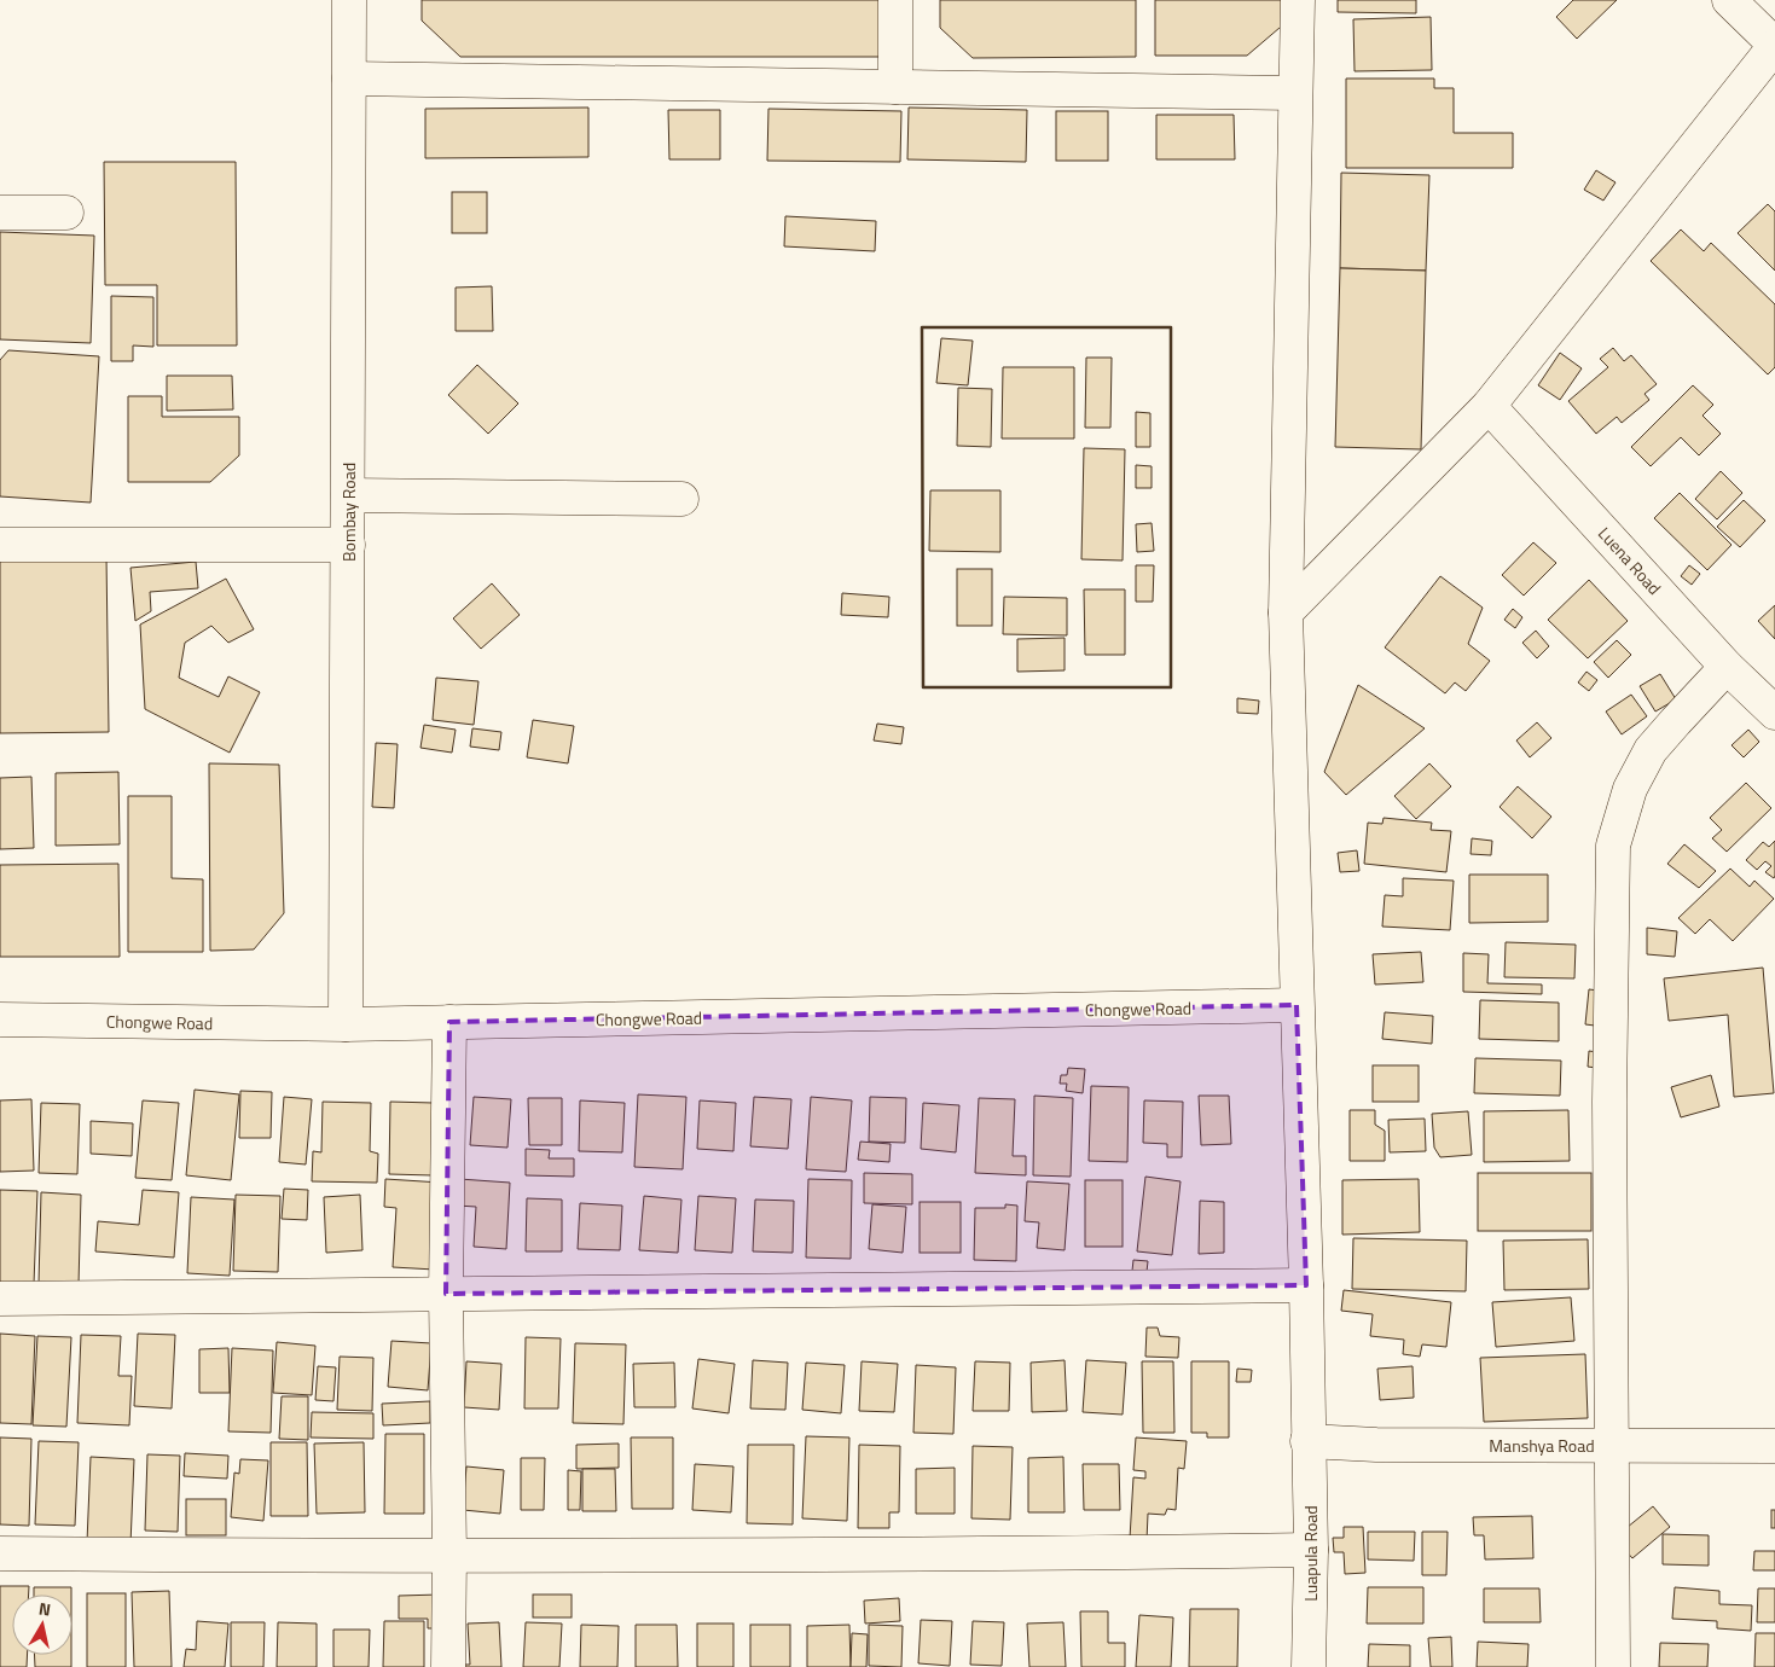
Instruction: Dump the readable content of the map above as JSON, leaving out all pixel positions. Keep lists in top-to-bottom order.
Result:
{
  "streets": {
    "street": [
      "Bombay Road",
      "Luena Road",
      "Chongwe Road",
      "Manshya Road",
      "Luapula Road"
    ]
  },
  "crossings": [
    ["Bombay Road", "Chongwe Road"],
    ["Chongwe Road", "Luapula Road"],
    ["Manshya Road", "Luapula Road"]
  ],
  "north": "top"
}
